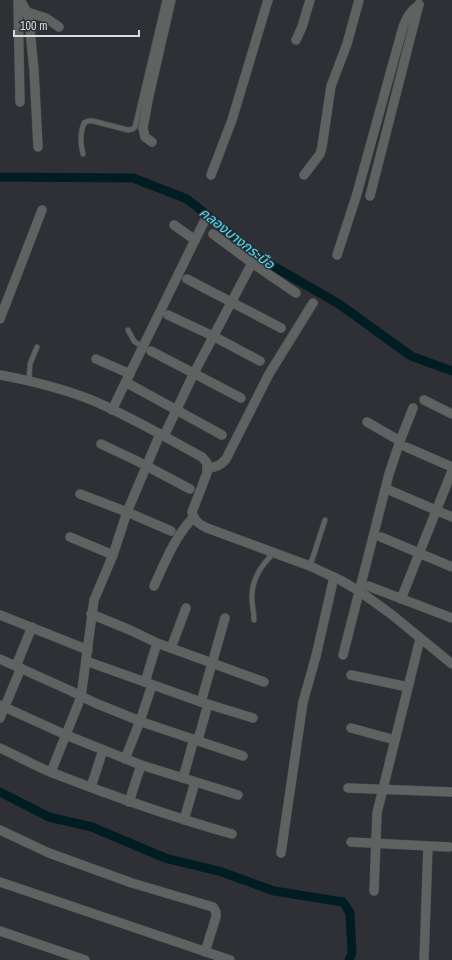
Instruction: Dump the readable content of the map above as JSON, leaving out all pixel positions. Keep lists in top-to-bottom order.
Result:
{
  "water": ["คลองบางกระบือ"],
  "scale_bar": "100 m"
}
